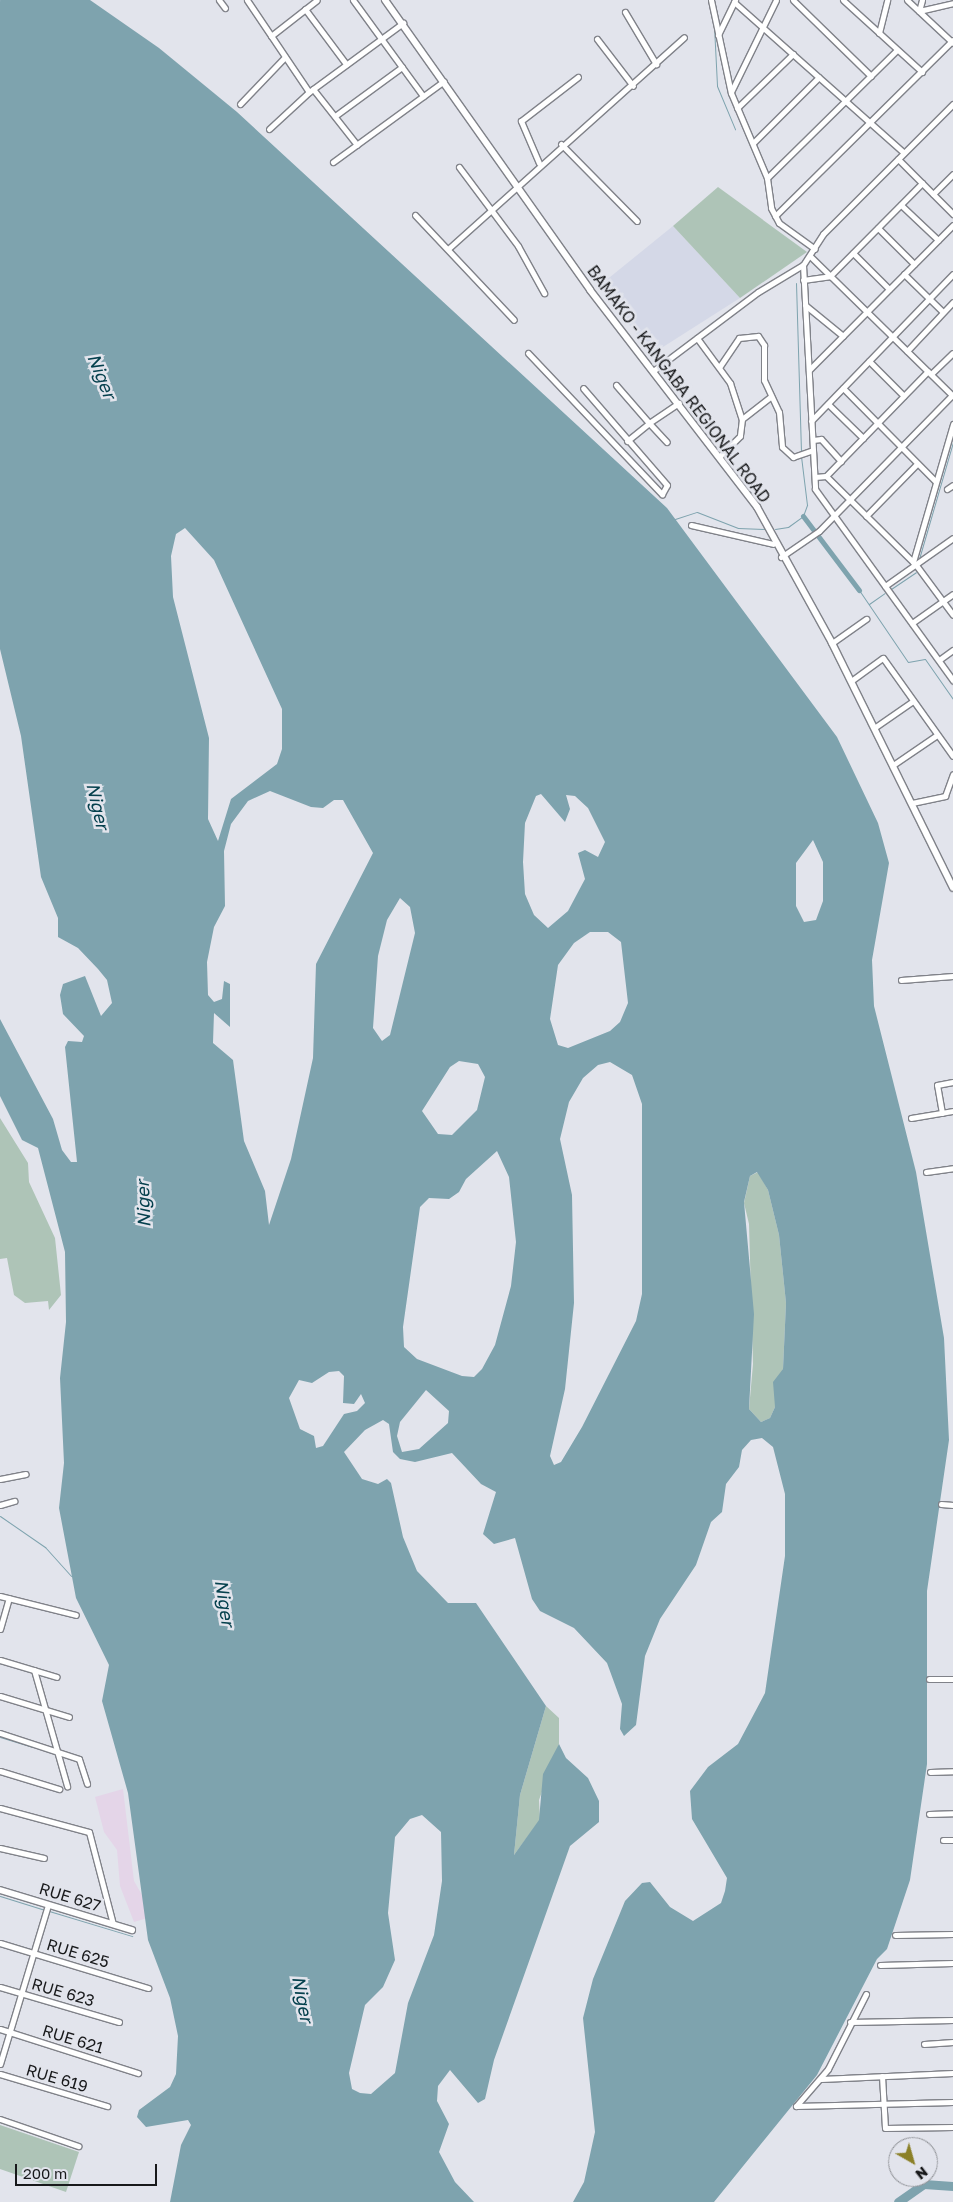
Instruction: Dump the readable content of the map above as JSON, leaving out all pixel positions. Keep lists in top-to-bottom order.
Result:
{
  "streets": {
    "street": [
      "BAMAKO - KANGABA REGIONAL ROAD",
      "RUE 627",
      "RUE 625",
      "RUE 623",
      "RUE 621",
      "RUE 619"
    ]
  },
  "water": ["Niger"],
  "scale_bar": "200 m",
  "north": "bottom right"
}
